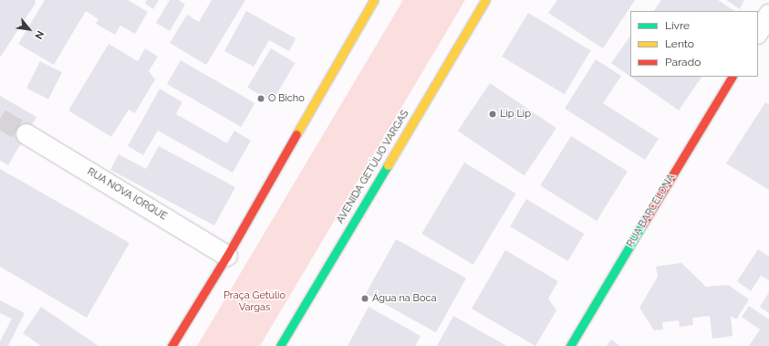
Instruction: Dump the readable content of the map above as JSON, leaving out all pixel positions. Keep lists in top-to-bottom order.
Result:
{
  "streets": {
    "main road": ["AVENIDA GETÚLIO VARGAS", "RUA BARCELONA"],
    "street": ["RUA NOVA IORQUE"]
  },
  "parks": ["Praça Getúlio Vargas"],
  "places": ["O Bicho", "Lip Lip", "Água na Boca"],
  "legend": ["Livre", "Lento", "Parado"],
  "north": "bottom right"
}
